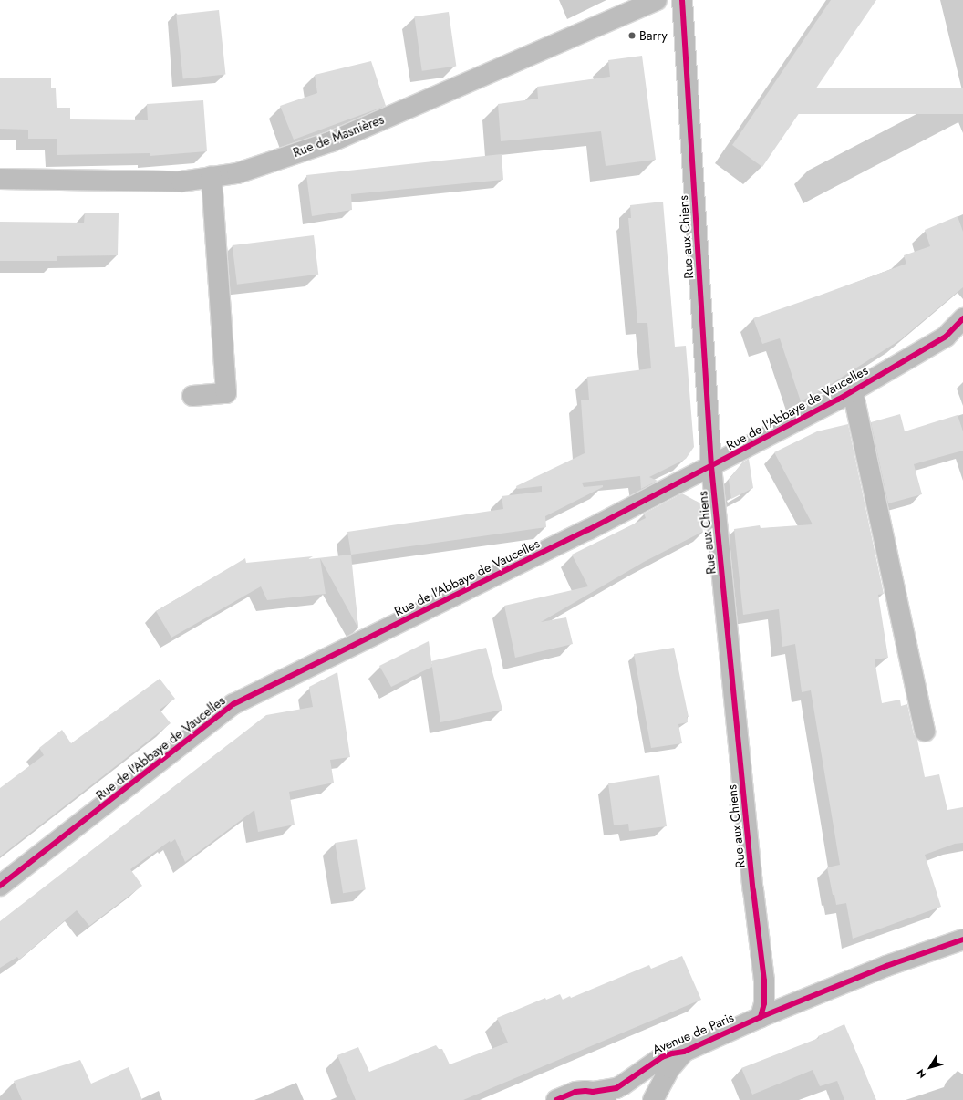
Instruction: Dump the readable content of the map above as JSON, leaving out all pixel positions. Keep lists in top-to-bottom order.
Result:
{
  "streets": {
    "street": [
      "Rue de Masnières",
      "Rue aux Chiens",
      "Rue de l'Abbaye de Vaucelles",
      "Avenue de Paris"
    ]
  },
  "crossings": [
    ["Rue aux Chiens", "Rue de l'Abbaye de Vaucelles"],
    ["Rue aux Chiens", "Avenue de Paris"]
  ],
  "places": ["Barry"],
  "north": "bottom left"
}
